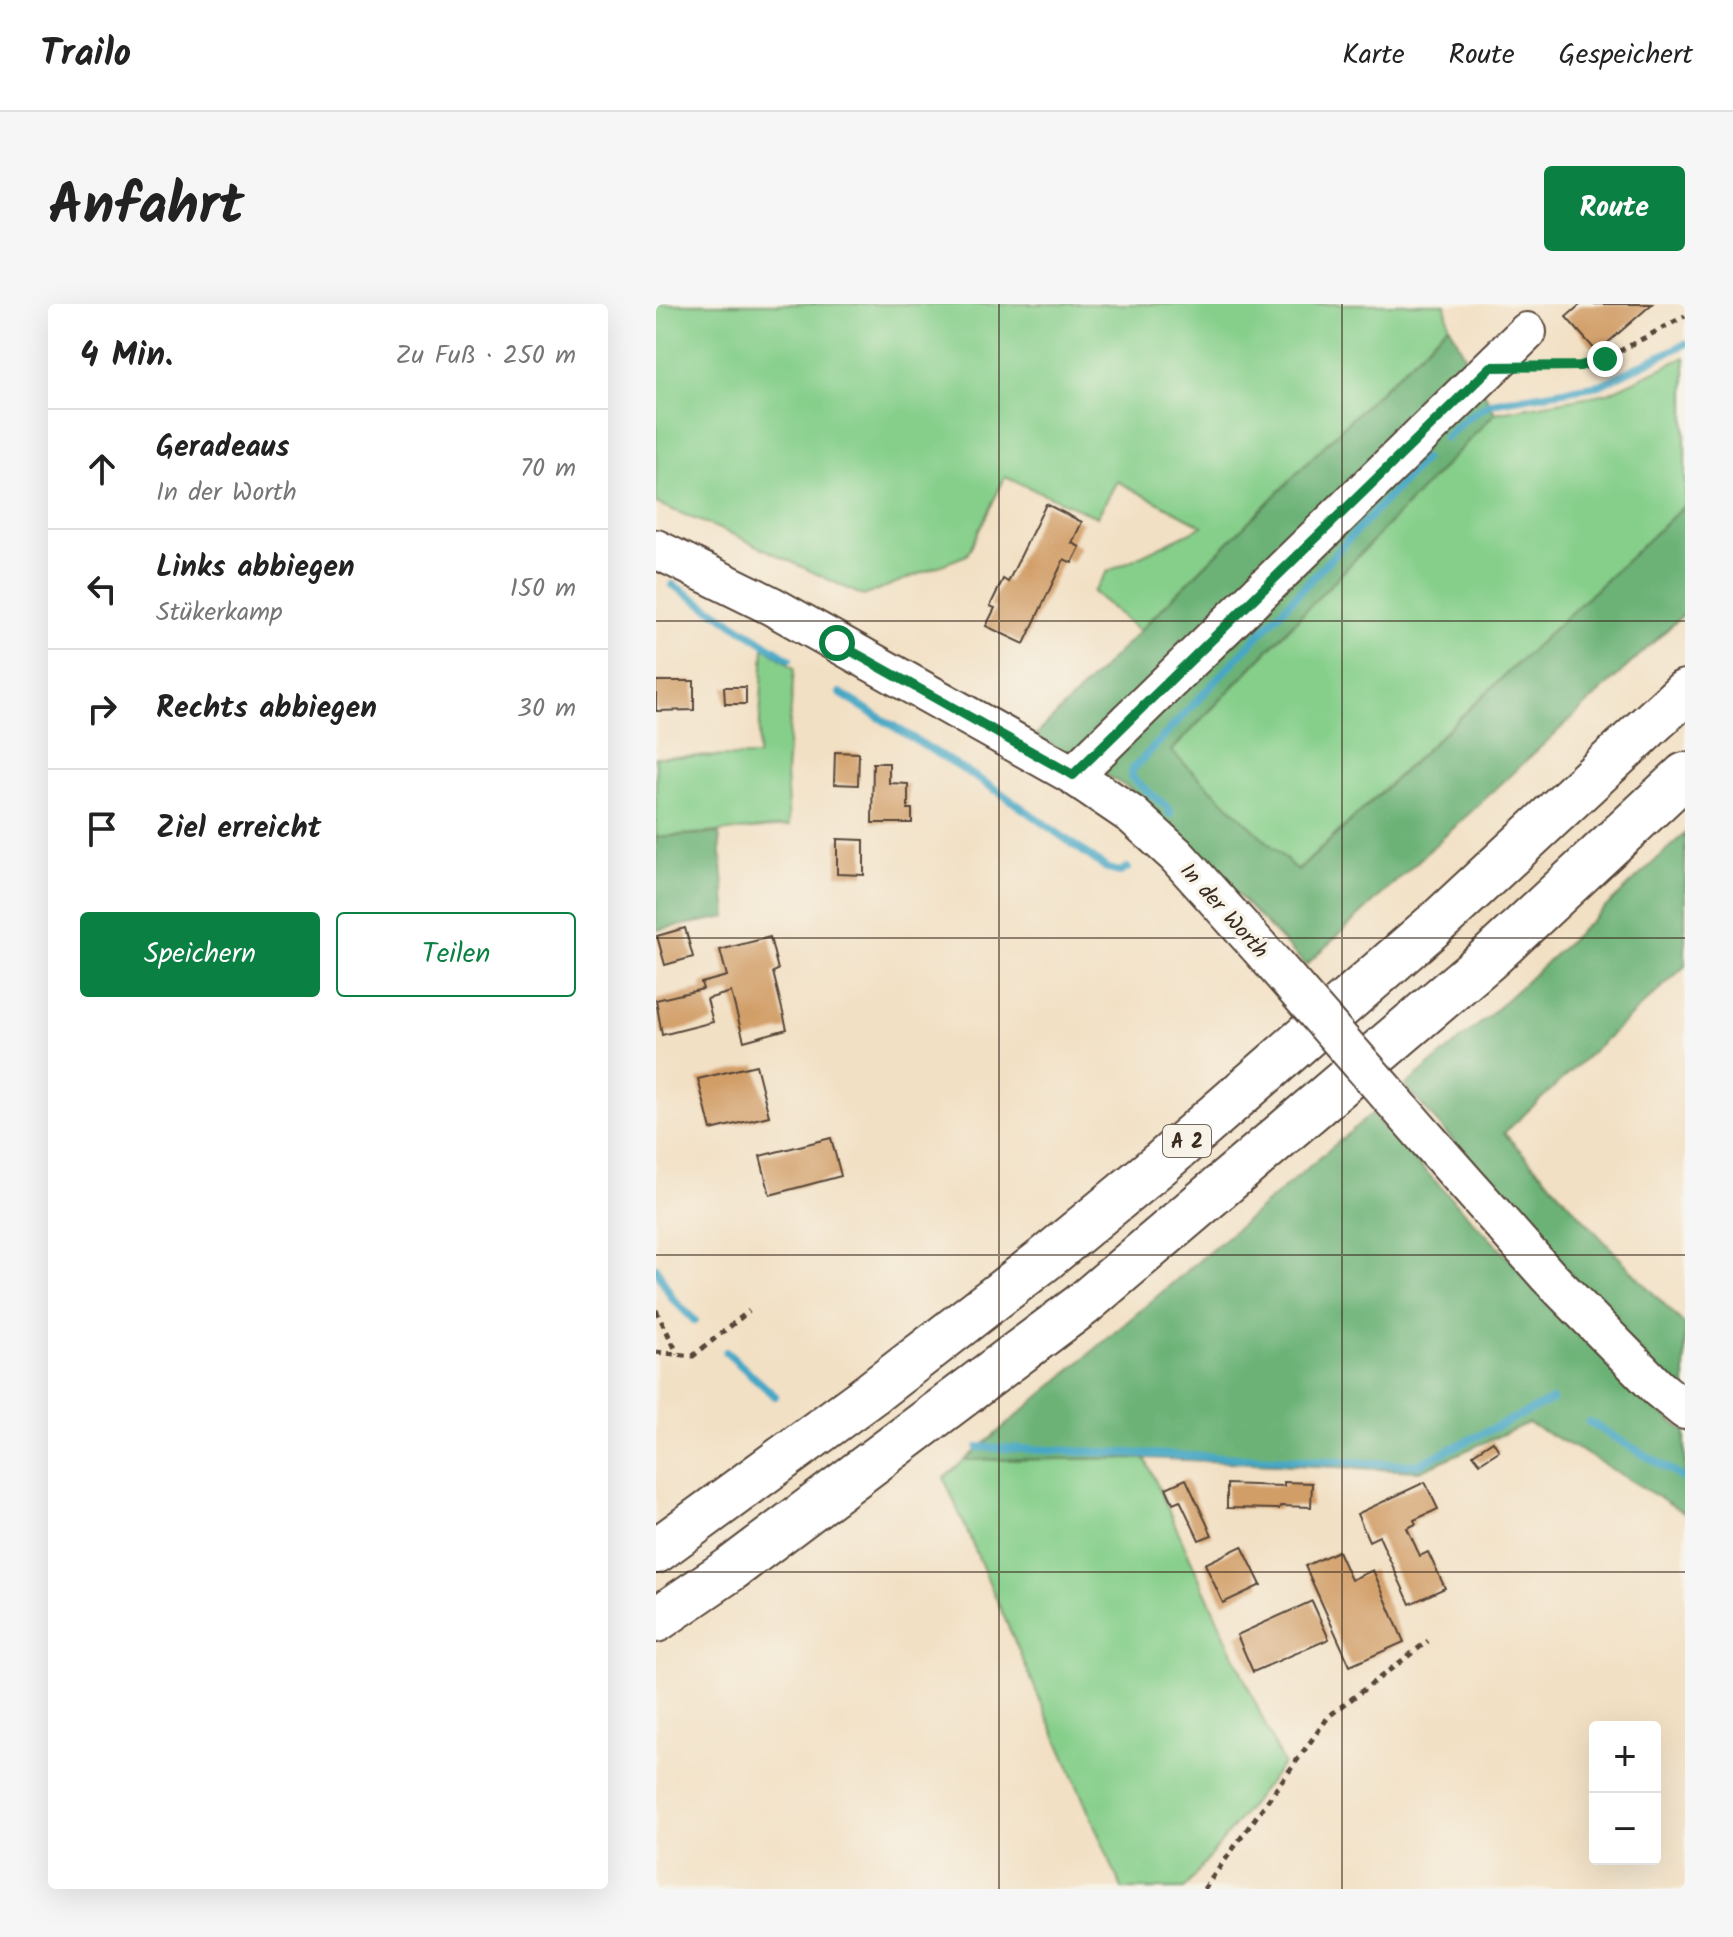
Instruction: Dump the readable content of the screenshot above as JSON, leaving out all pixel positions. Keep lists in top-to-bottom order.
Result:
{
  "streets": {
    "highway": ["A 2"],
    "street": ["In der Worth"]
  },
  "page": {
    "header": "Trailo",
    "nav": ["Karte", "Route", "Gespeichert"],
    "title": "Anfahrt",
    "buttons": [
      "Route",
      ["Speichern", "Teilen"]
    ],
    "heading": ["4 Min.", "Zu Fuß · 250 m"],
    "list": [
      ["Geradeaus", "In der Worth", "70 m"],
      ["Links abbiegen", "Stükerkamp", "150 m"],
      ["Rechts abbiegen", "30 m"],
      "Ziel erreicht"
    ],
    "map_buttons": ["+", "−"]
  }
}
